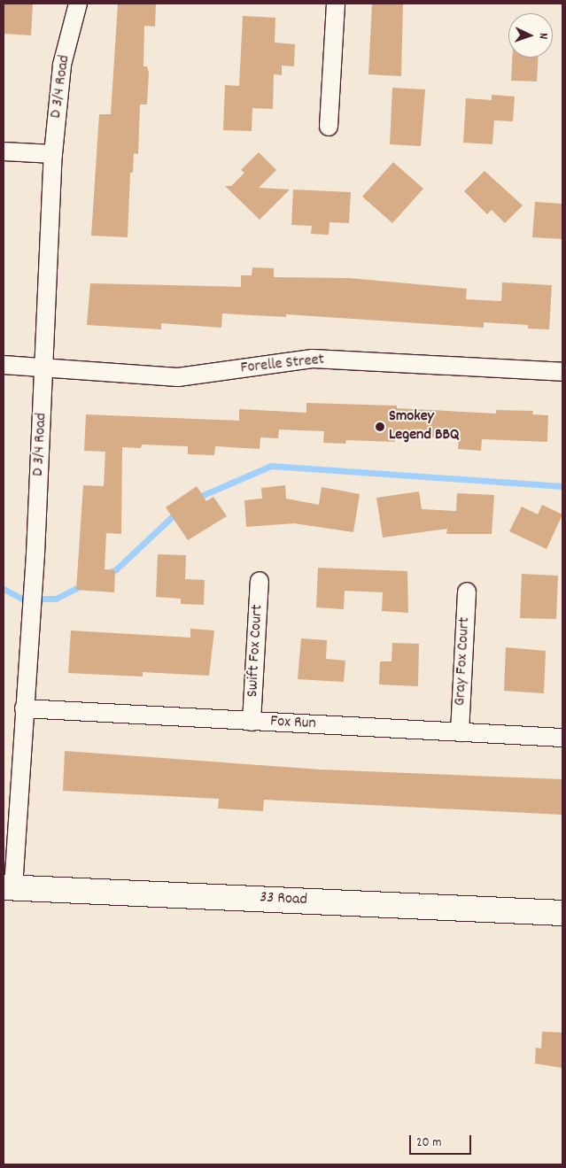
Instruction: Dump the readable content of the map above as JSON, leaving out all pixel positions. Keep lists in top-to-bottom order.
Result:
{
  "streets": {
    "main road": ["33 Road"],
    "street": [
      "D 3/4 Road",
      "Forelle Street",
      "Swift Fox Court",
      "Gray Fox Court",
      "Fox Run"
    ]
  },
  "crossings": [
    ["D 3/4 Road", "Forelle Street"],
    ["D 3/4 Road", "Fox Run"],
    ["D 3/4 Road", "33 Road"],
    ["Swift Fox Court", "Fox Run"],
    ["Gray Fox Court", "Fox Run"]
  ],
  "places": ["Smokey Legend BBQ"],
  "scale_bar": "20 m",
  "north": "right"
}
